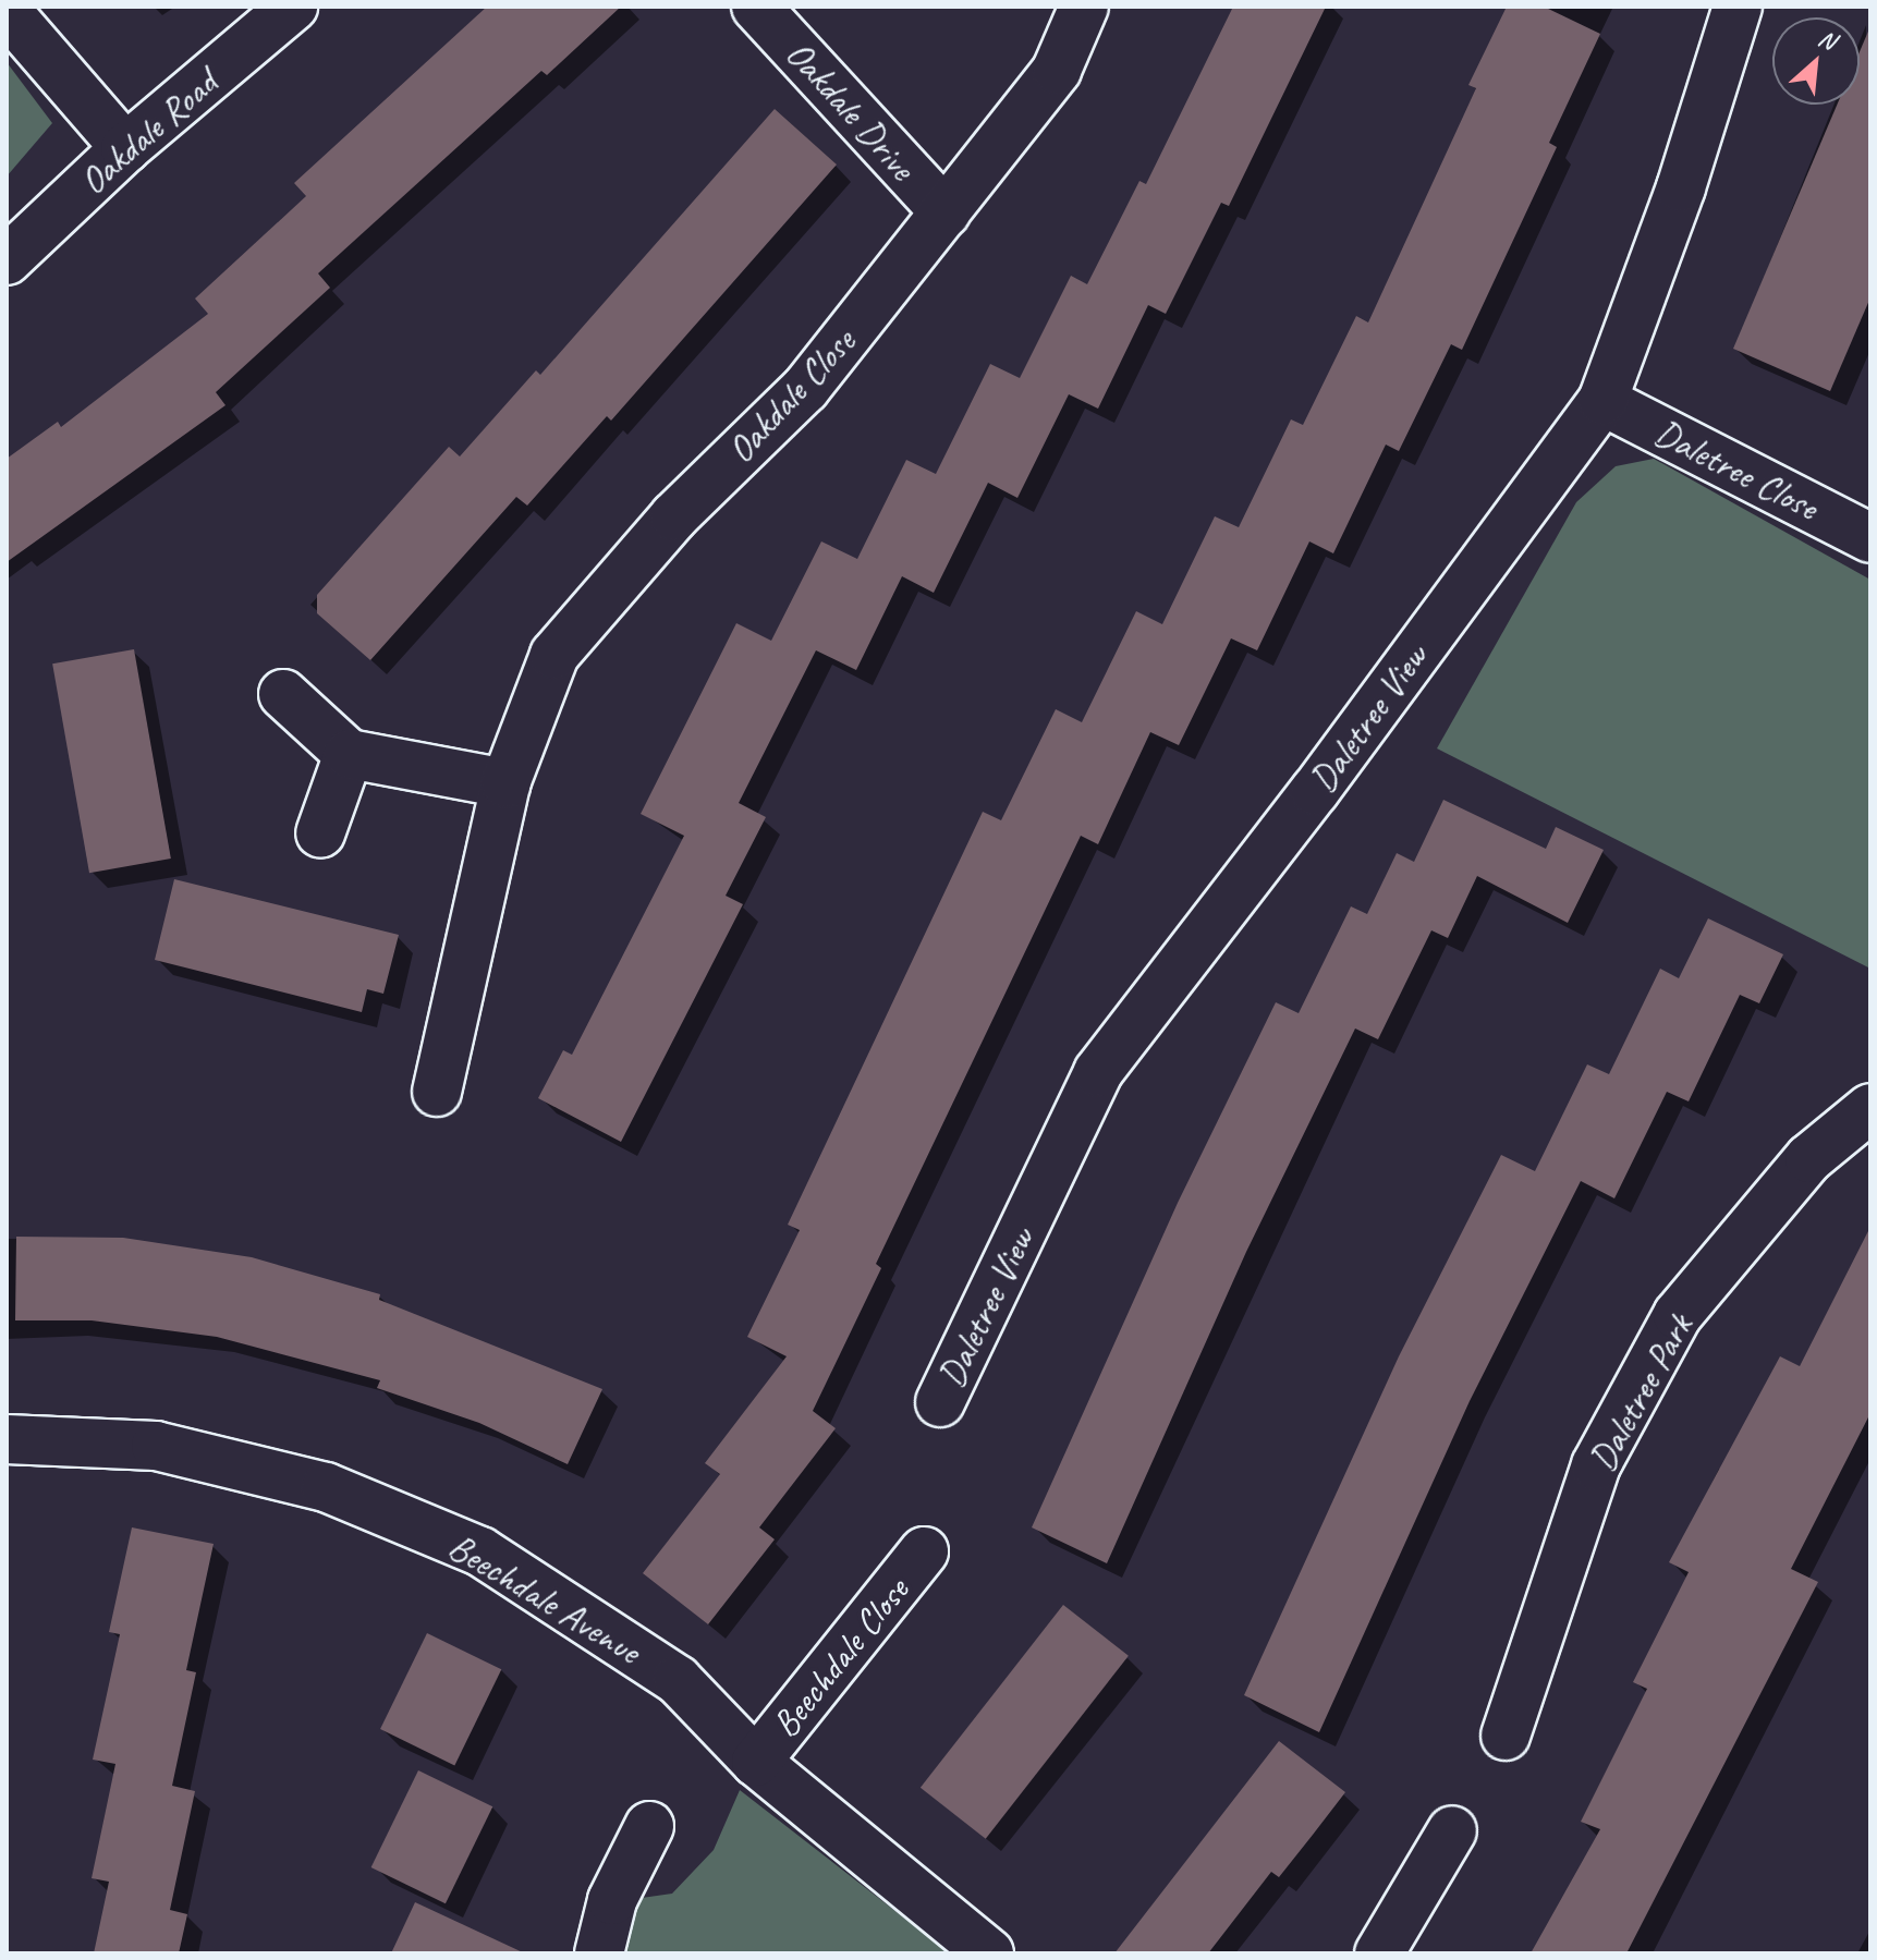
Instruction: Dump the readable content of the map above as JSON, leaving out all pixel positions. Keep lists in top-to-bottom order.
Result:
{
  "streets": {
    "street": [
      "Oakdale Drive",
      "Oakdale Road",
      "Oakdale Close",
      "Daletree Close",
      "Daletree View",
      "Daletree Park",
      "Beechdale Avenue",
      "Beechdale Close"
    ]
  },
  "crossings": [
    ["Oakdale Drive", "Oakdale Close"],
    ["Daletree Close", "Daletree View"],
    ["Beechdale Avenue", "Beechdale Close"]
  ],
  "north": "top right"
}
